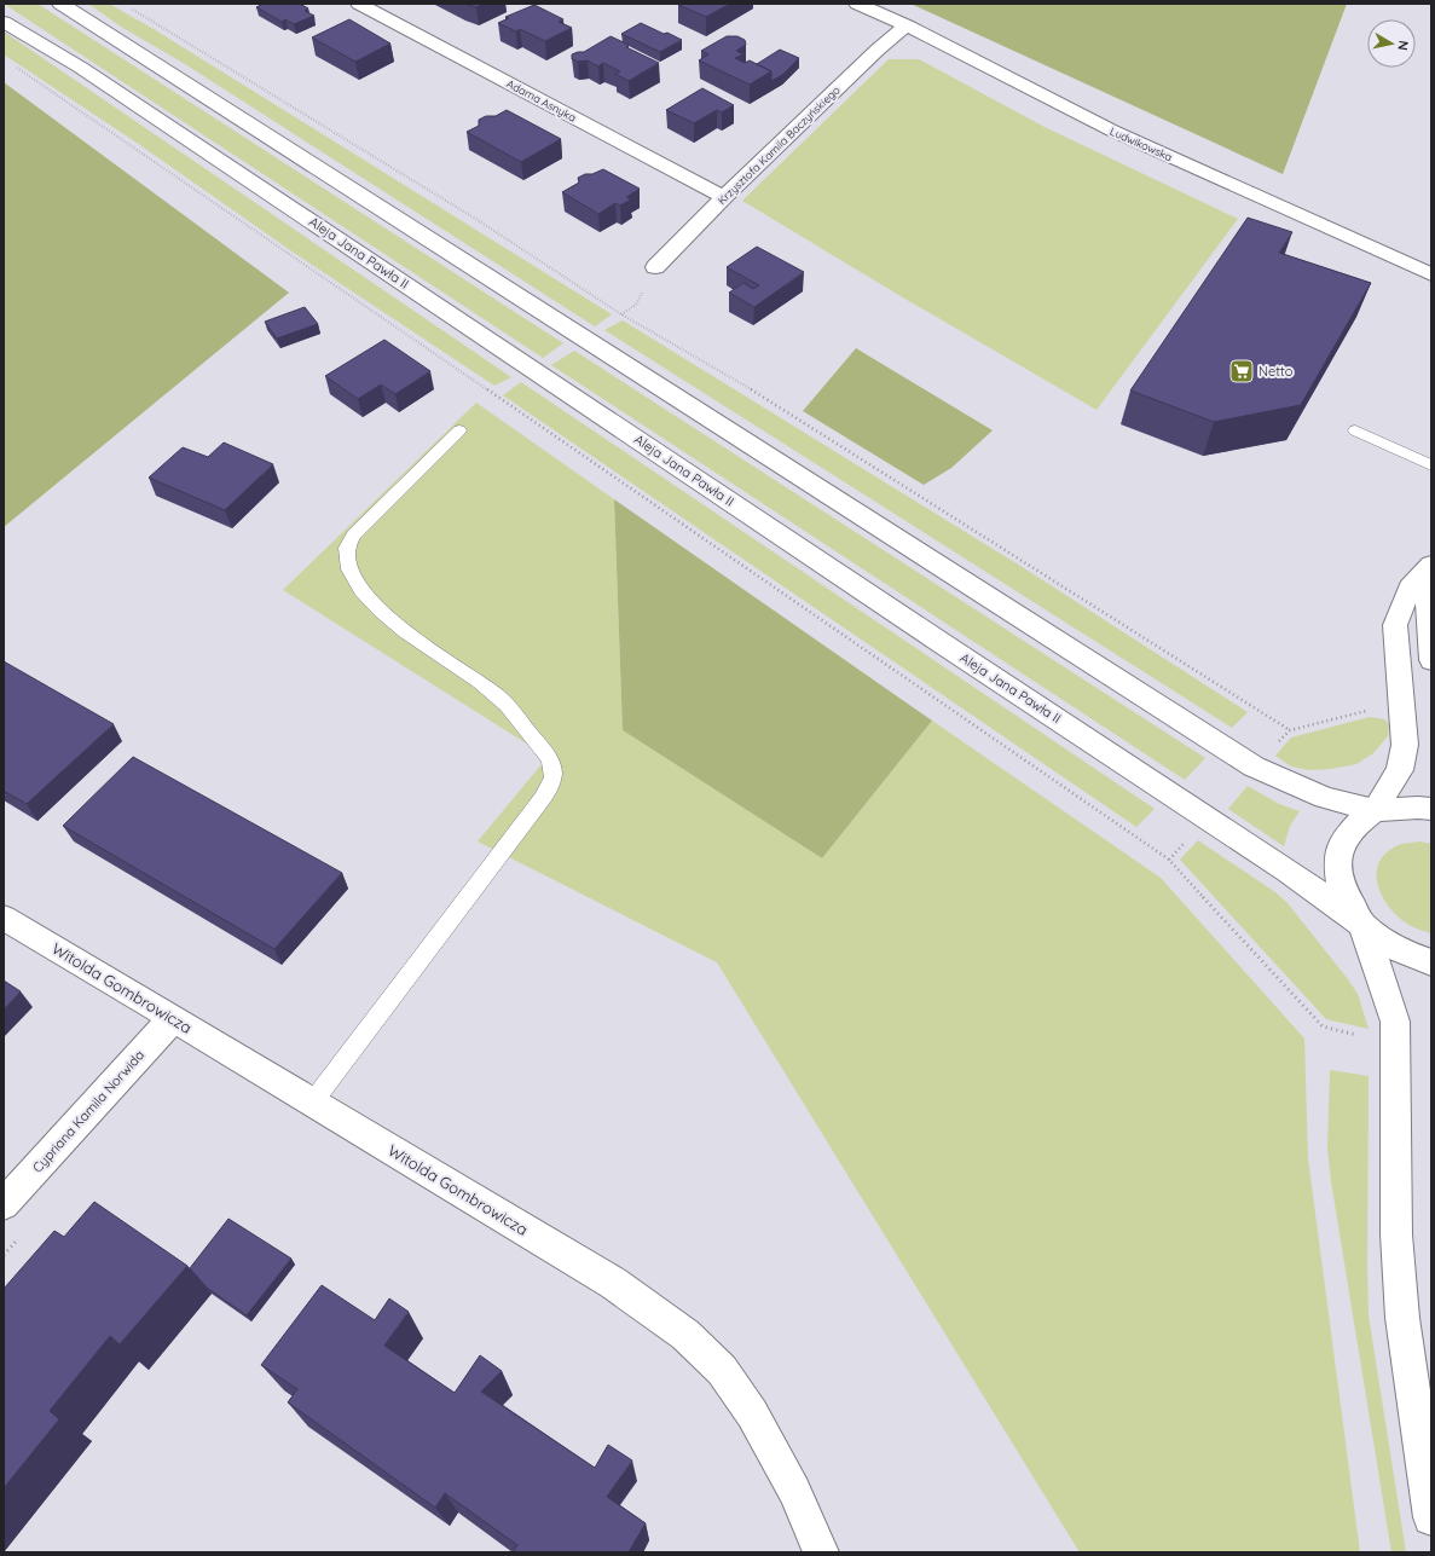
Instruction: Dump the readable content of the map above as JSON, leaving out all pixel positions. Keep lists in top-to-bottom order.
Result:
{
  "streets": {
    "street": [
      "Adama Asnyka",
      "Ludwikowska",
      "Krzysztofa Kamila Baczyńskiego",
      "Aleja Jana Pawła II",
      "Witolda Gombrowicza",
      "Cypriana Kamila Norwida"
    ]
  },
  "crossings": [
    ["Adama Asnyka", "Krzysztofa Kamila Baczyńskiego"],
    ["Ludwikowska", "Krzysztofa Kamila Baczyńskiego"],
    ["Witolda Gombrowicza", "Cypriana Kamila Norwida"]
  ],
  "places": {
    "supermarket": ["Netto"]
  },
  "north": "right"
}
